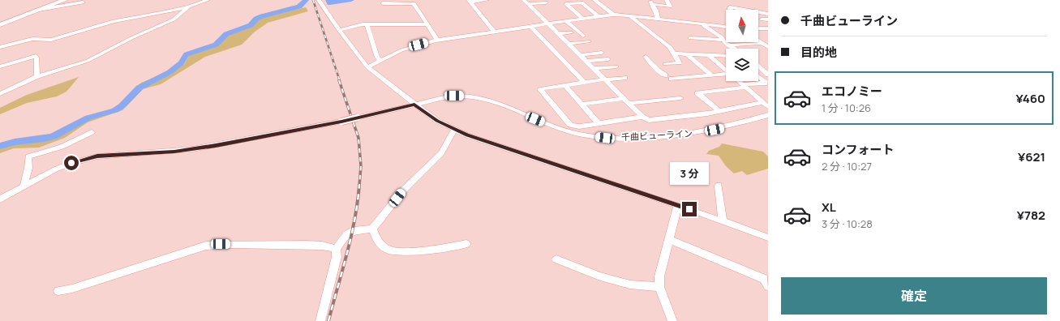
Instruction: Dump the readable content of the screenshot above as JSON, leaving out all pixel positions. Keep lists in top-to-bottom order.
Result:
{
  "streets": {
    "street": ["千曲ビューライン"]
  },
  "north": "top",
  "page": {
    "banner": ["千曲ビューライン", "目的地"],
    "list": [
      {
        "name": "エコノミー",
        "note": "1 分 · 10:26",
        "value": "¥460"
      },
      {
        "name": "コンフォート",
        "note": "2 分 · 10:27",
        "value": "¥621"
      },
      {
        "name": "XL",
        "note": "3 分 · 10:28",
        "value": "¥782"
      }
    ],
    "bubble": "3 分",
    "buttons": "確定"
  }
}
